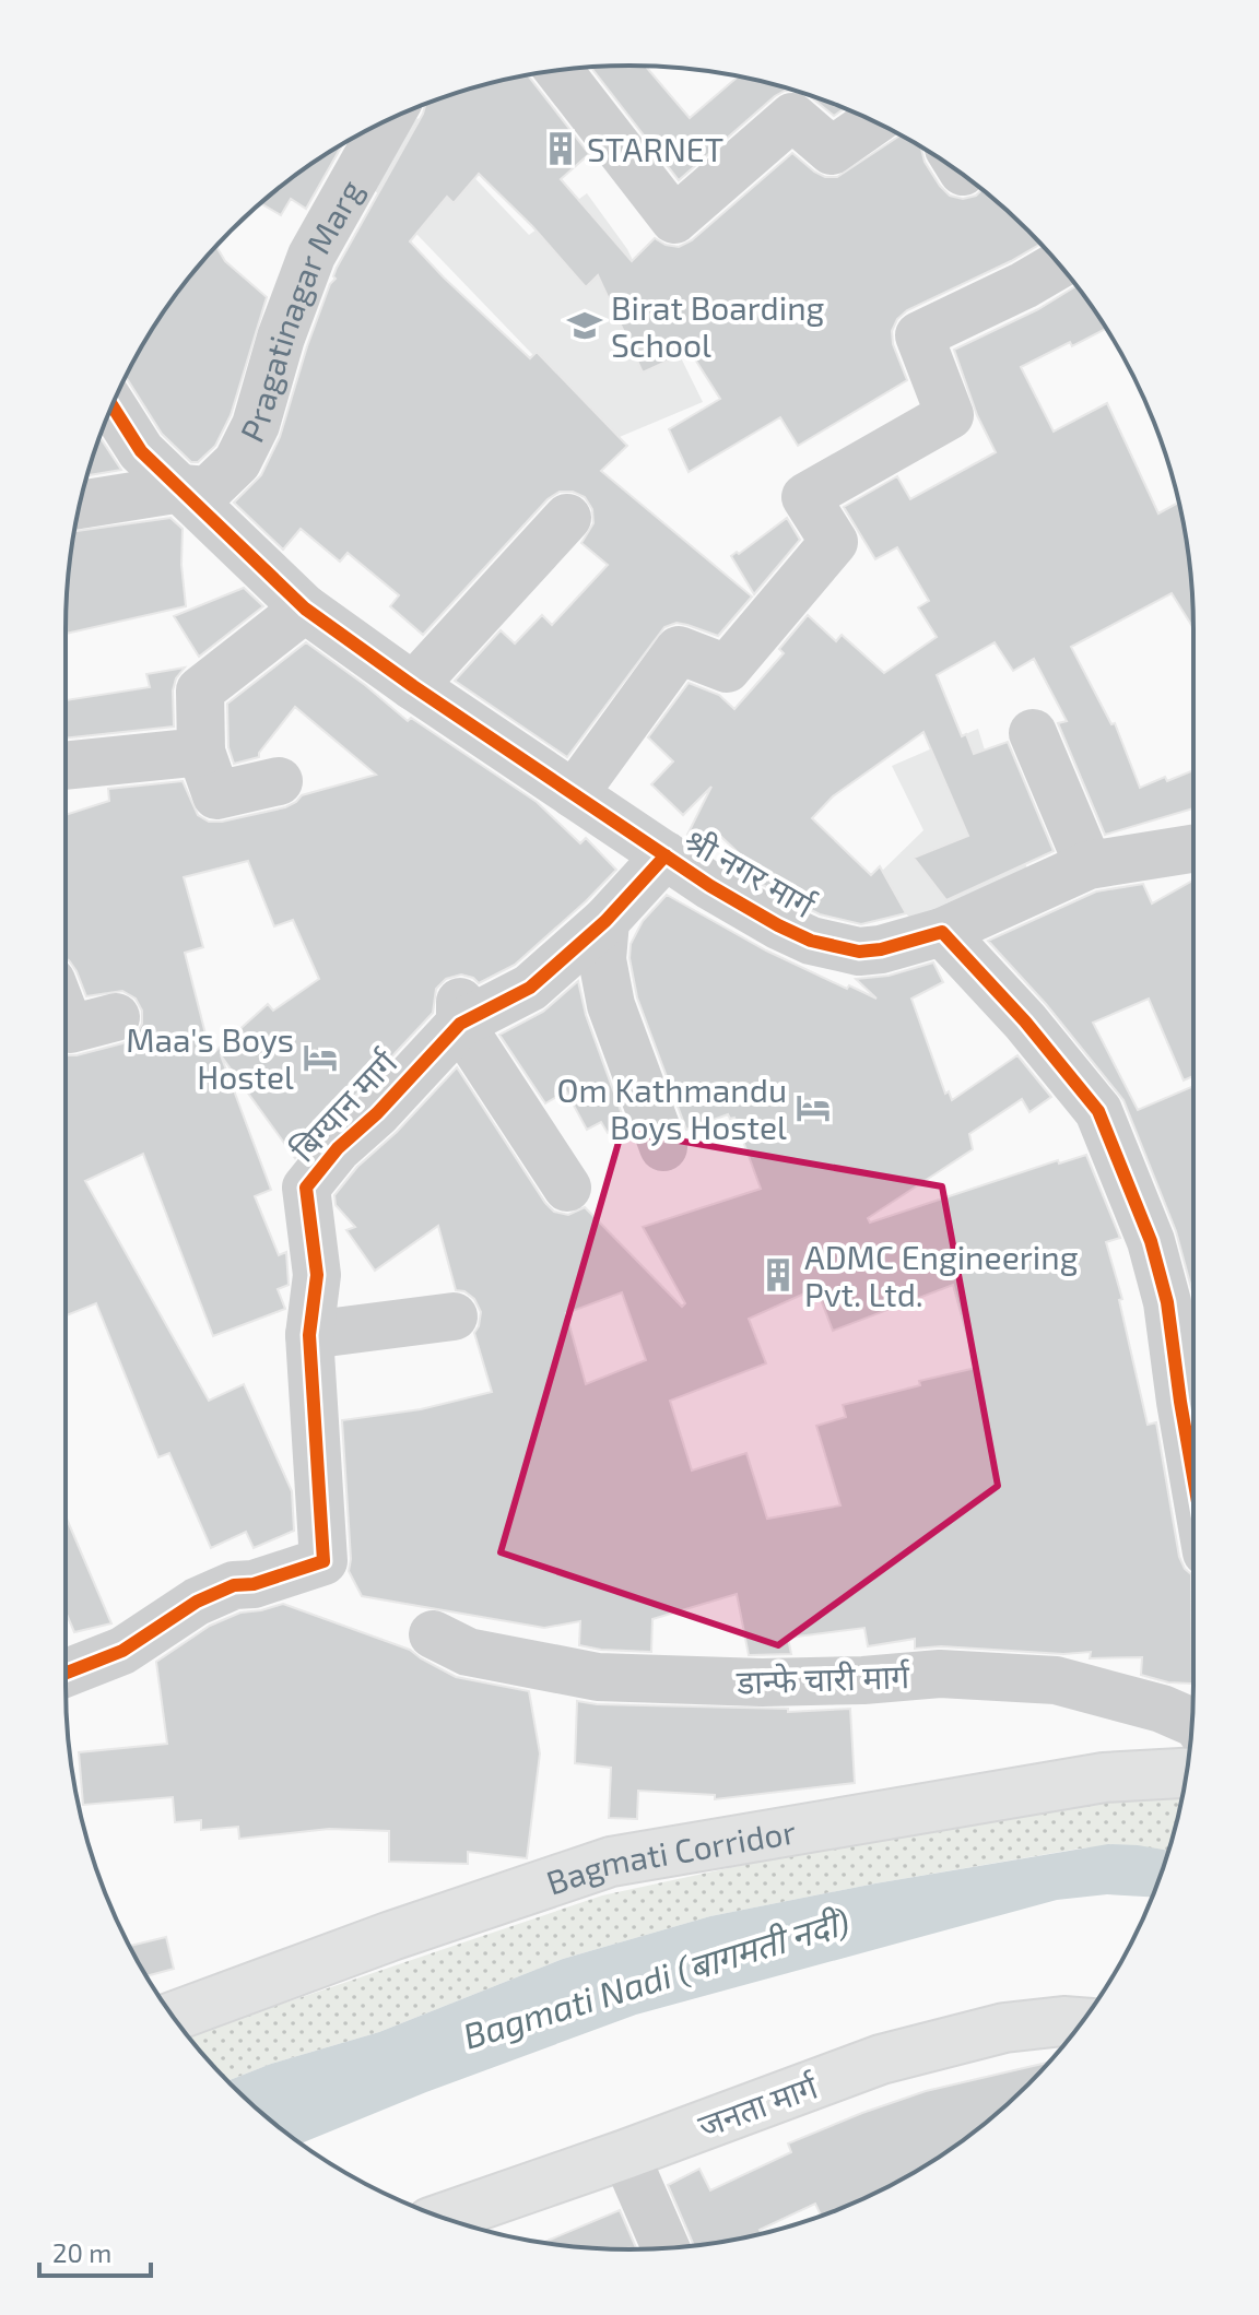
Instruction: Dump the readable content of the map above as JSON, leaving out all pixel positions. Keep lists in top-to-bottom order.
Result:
{
  "streets": {
    "main road": ["Bagmati Corridor", "जनता मार्ग"],
    "street": [
      "Pragatinagar Marg",
      "श्री नगर मार्ग",
      "बिग्यान मार्ग",
      "डान्फे चारी मार्ग"
    ]
  },
  "crossings": [
    ["Pragatinagar Marg", "श्री नगर मार्ग"],
    ["श्री नगर मार्ग", "बिग्यान मार्ग"]
  ],
  "water": ["Bagmati Nadi (बागमती नदी)"],
  "places": {
    "building": ["STARNET", "ADMC Engineering Pvt. Ltd."],
    "school or university": ["Birat Boarding School"],
    "hotel": ["Maa's Boys Hostel", "Om Kathmandu Boys Hostel"]
  },
  "scale_bar": "20 m"
}
